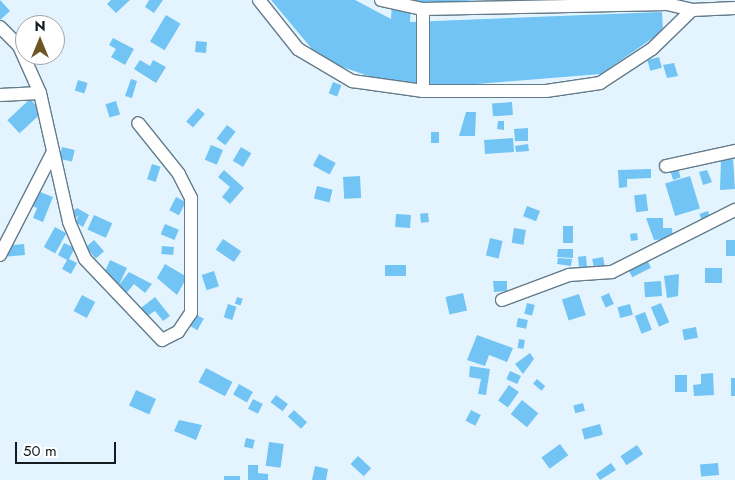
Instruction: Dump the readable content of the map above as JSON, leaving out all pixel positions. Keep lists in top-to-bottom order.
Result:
{
  "scale_bar": "50 m",
  "north": "top"
}
